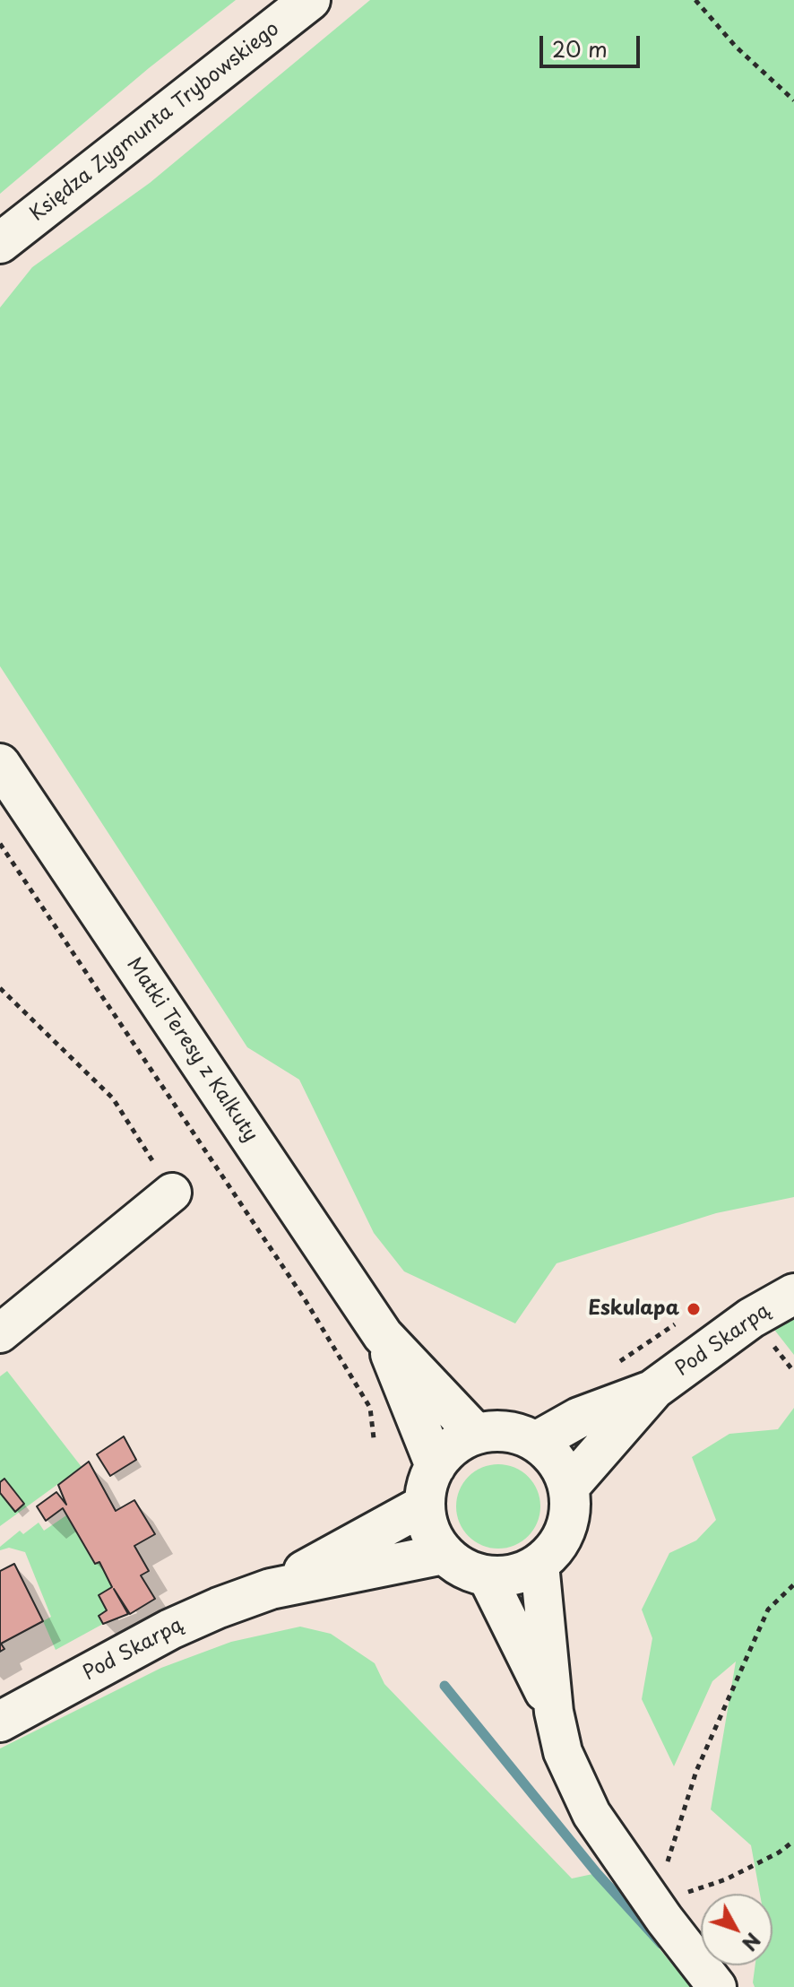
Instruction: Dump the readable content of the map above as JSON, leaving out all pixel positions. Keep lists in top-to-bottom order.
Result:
{
  "streets": {
    "street": ["Księdza Zygmunta Trybowskiego", "Matki Teresy z Kalkuty", "Pod Skarpą"]
  },
  "crossings": [
    ["Matki Teresy z Kalkuty", "Pod Skarpą"]
  ],
  "places": ["Eskulapa"],
  "scale_bar": "20 m",
  "north": "bottom right"
}
